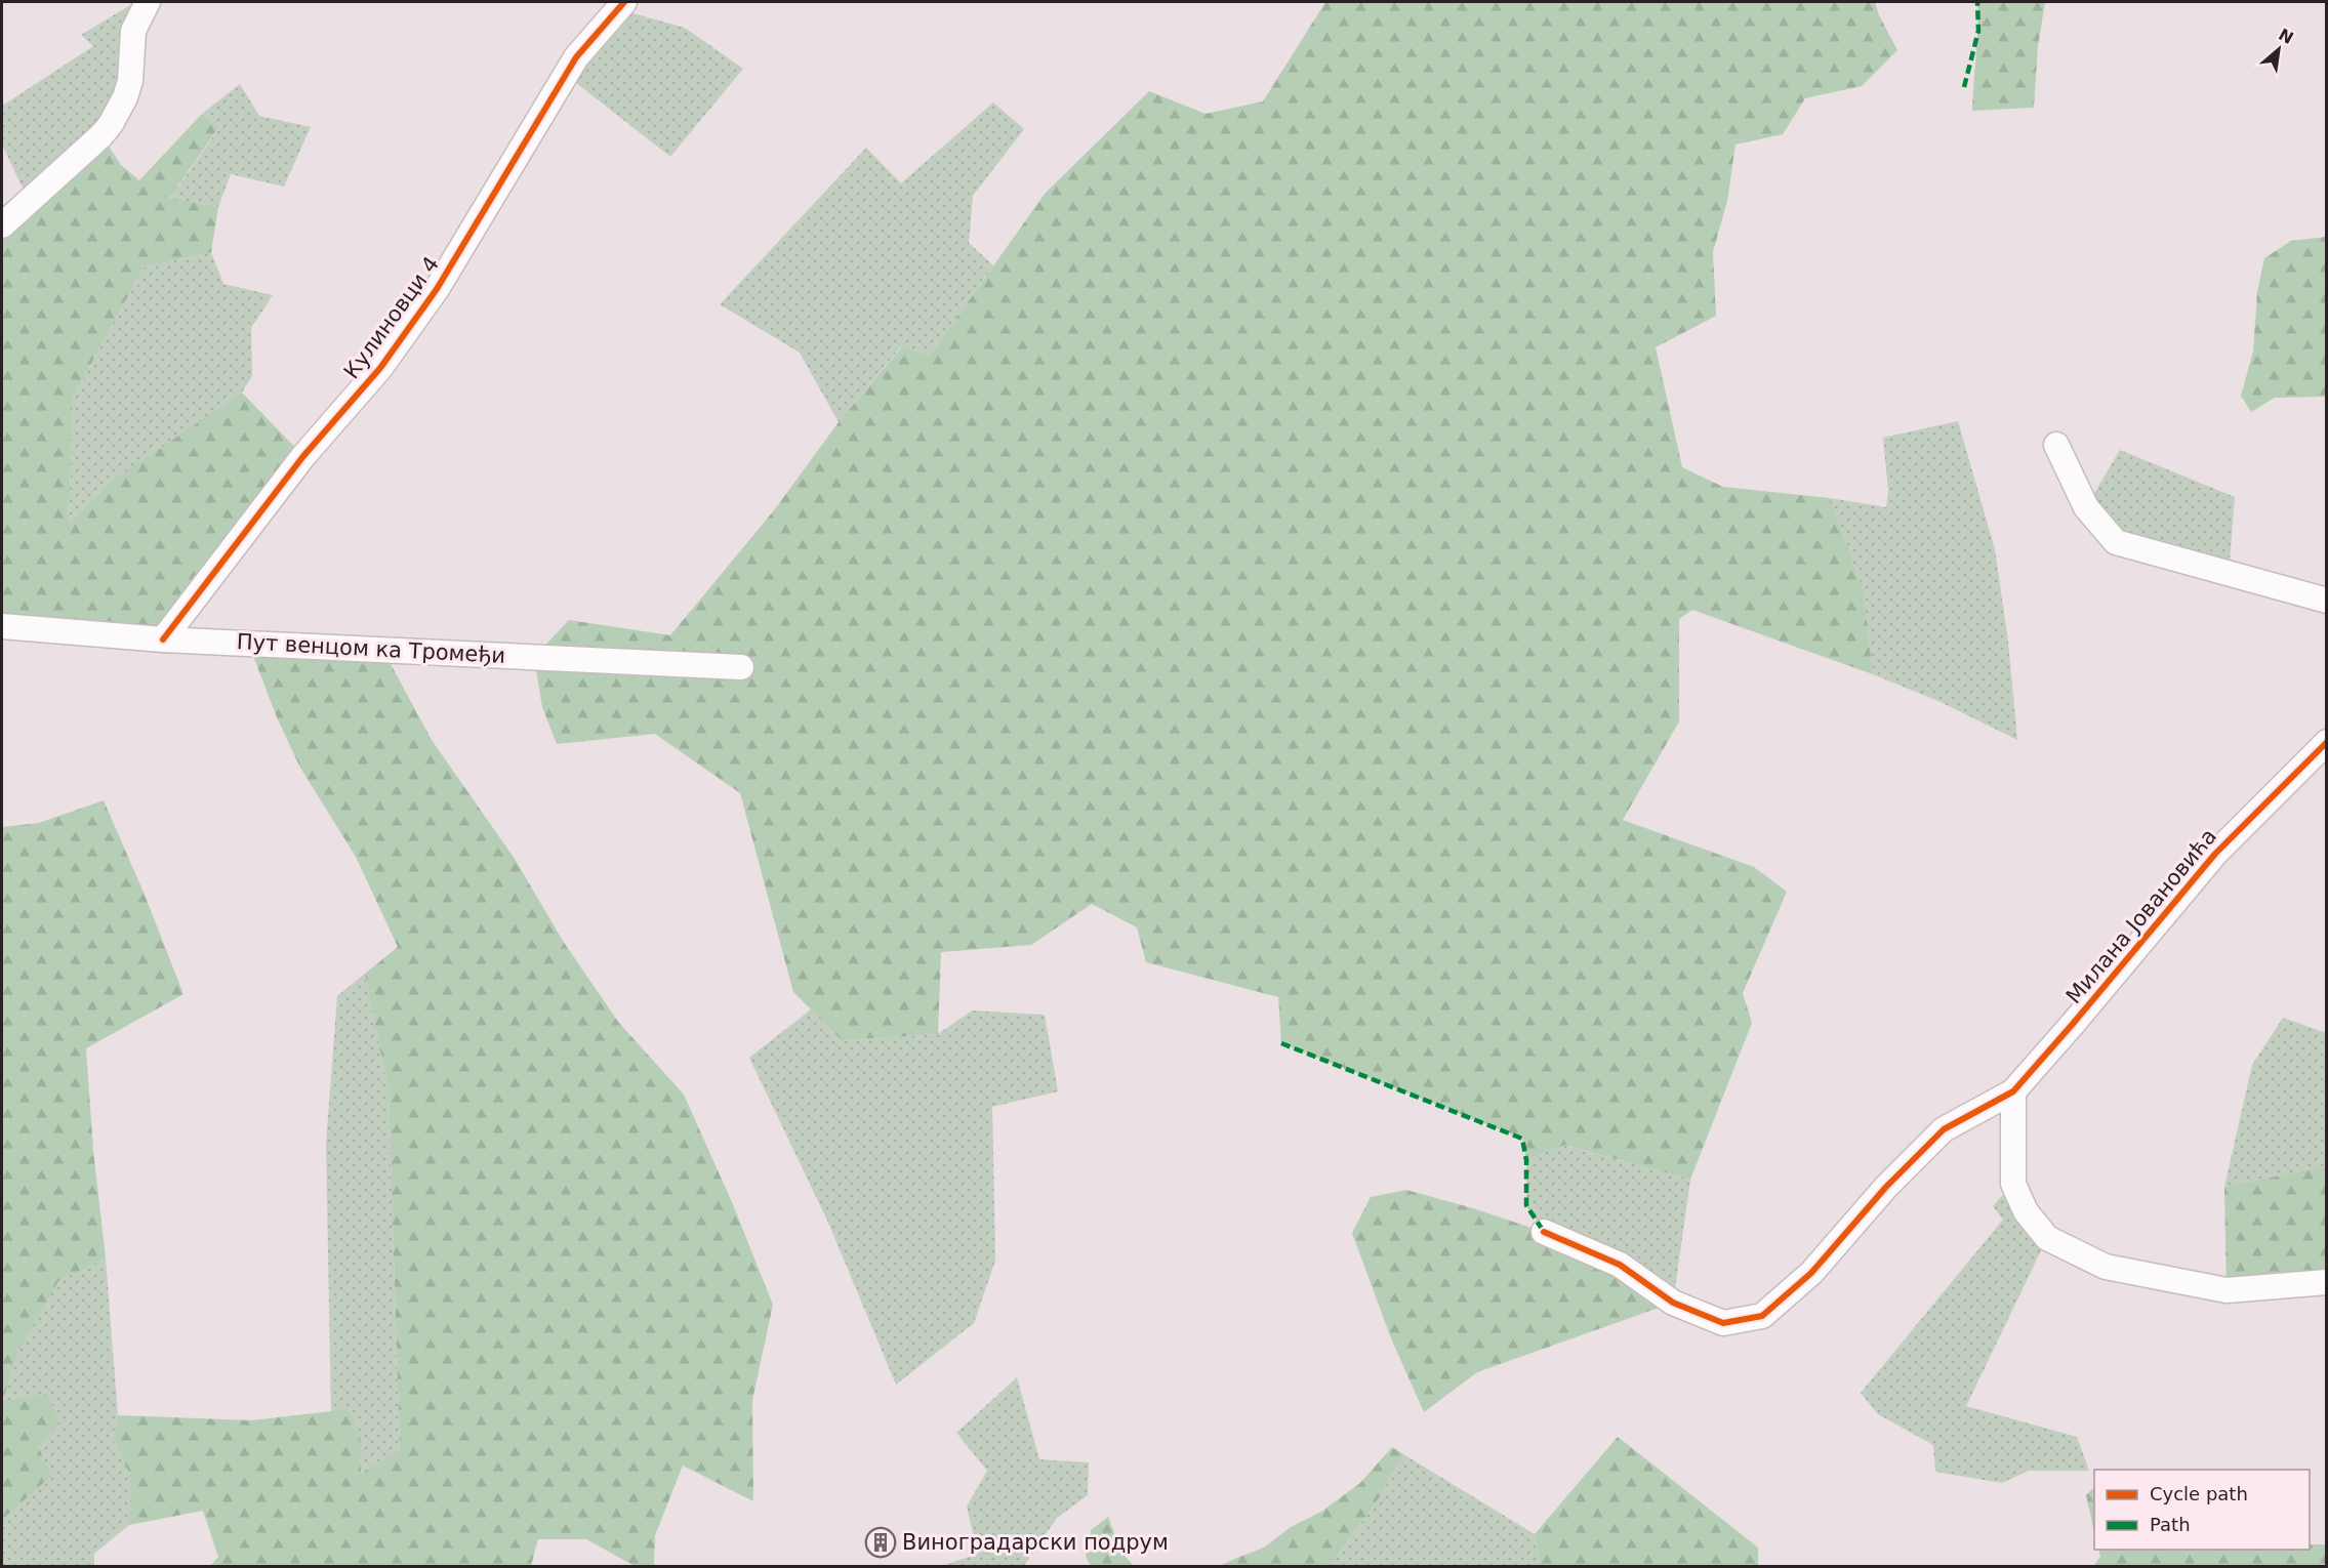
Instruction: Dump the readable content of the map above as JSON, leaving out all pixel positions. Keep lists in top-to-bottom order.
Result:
{
  "streets": {
    "street": ["Кулиновци 4", "Пут венцом ка Тромеђи", "Милана Јовановића"]
  },
  "crossings": [
    ["Кулиновци 4", "Пут венцом ка Тромеђи"]
  ],
  "places": {
    "building": ["Виноградарски подрум"]
  },
  "legend": ["Cycle path", "Path"],
  "north": "top right"
}
